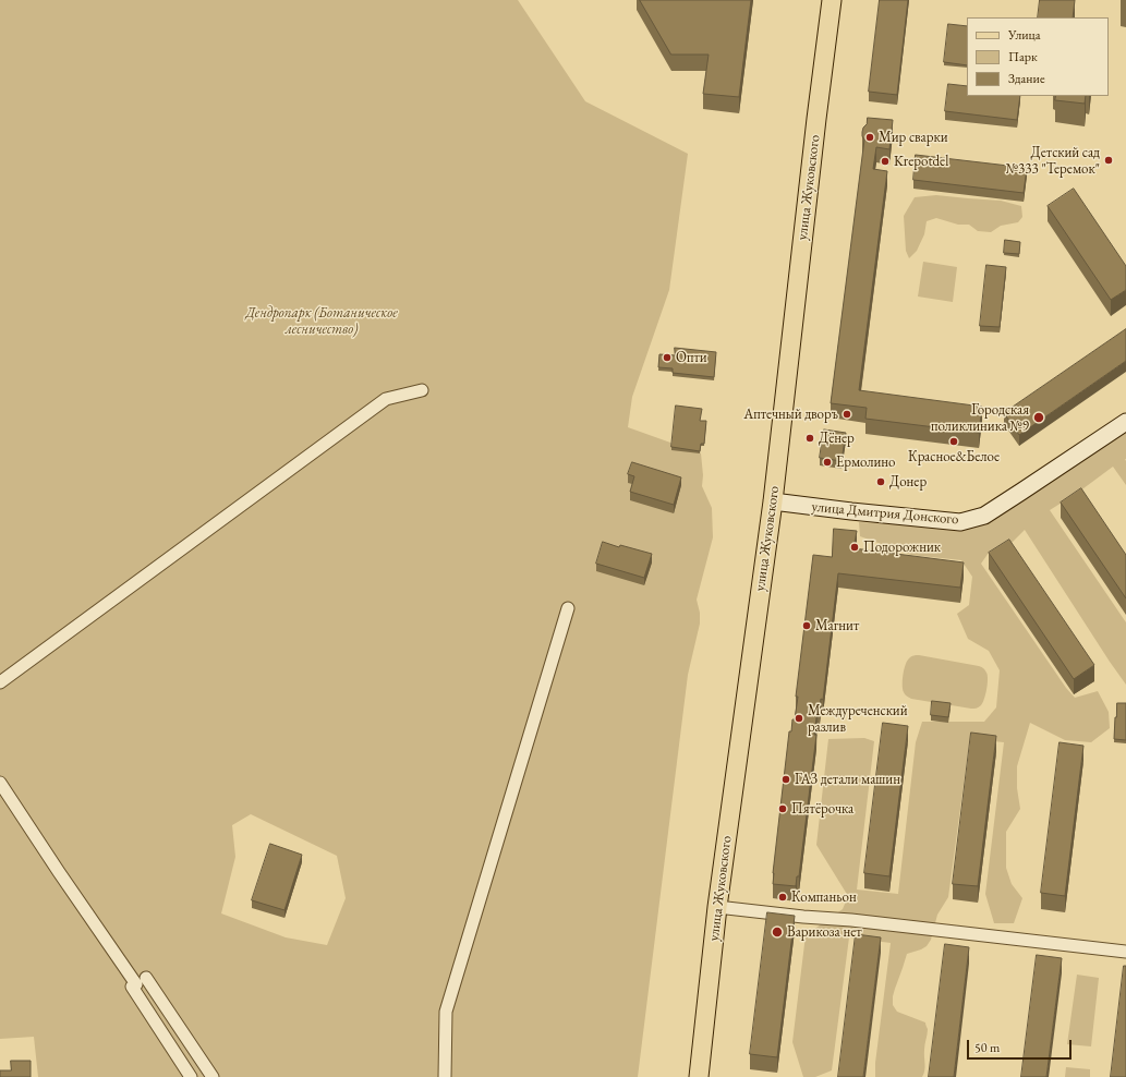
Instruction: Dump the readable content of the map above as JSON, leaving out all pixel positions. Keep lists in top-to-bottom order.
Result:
{
  "streets": {
    "main road": ["улица Жуковского"],
    "street": ["улица Дмитрия Донского"]
  },
  "crossings": [
    ["улица Жуковского", "улица Дмитрия Донского"]
  ],
  "parks": ["Дендропарк (Ботаническое лесничество)"],
  "places": [
    "Мир сварки",
    "Детский сад №333 \"Теремок\"",
    "Krepotdel",
    "Опти",
    "Аптечный дворъ",
    "Городская поликлиника №9",
    "Дёнер",
    "Красное&Белое",
    "Ермолино",
    "Донер",
    "Подорожник",
    "Магнит",
    "Междуреченский разлив",
    "ГАЗ детали машин",
    "Пятёрочка",
    "Компаньон",
    "Варикоза нет"
  ],
  "legend": ["Улица", "Парк", "Здание"],
  "scale_bar": "50 m"
}
